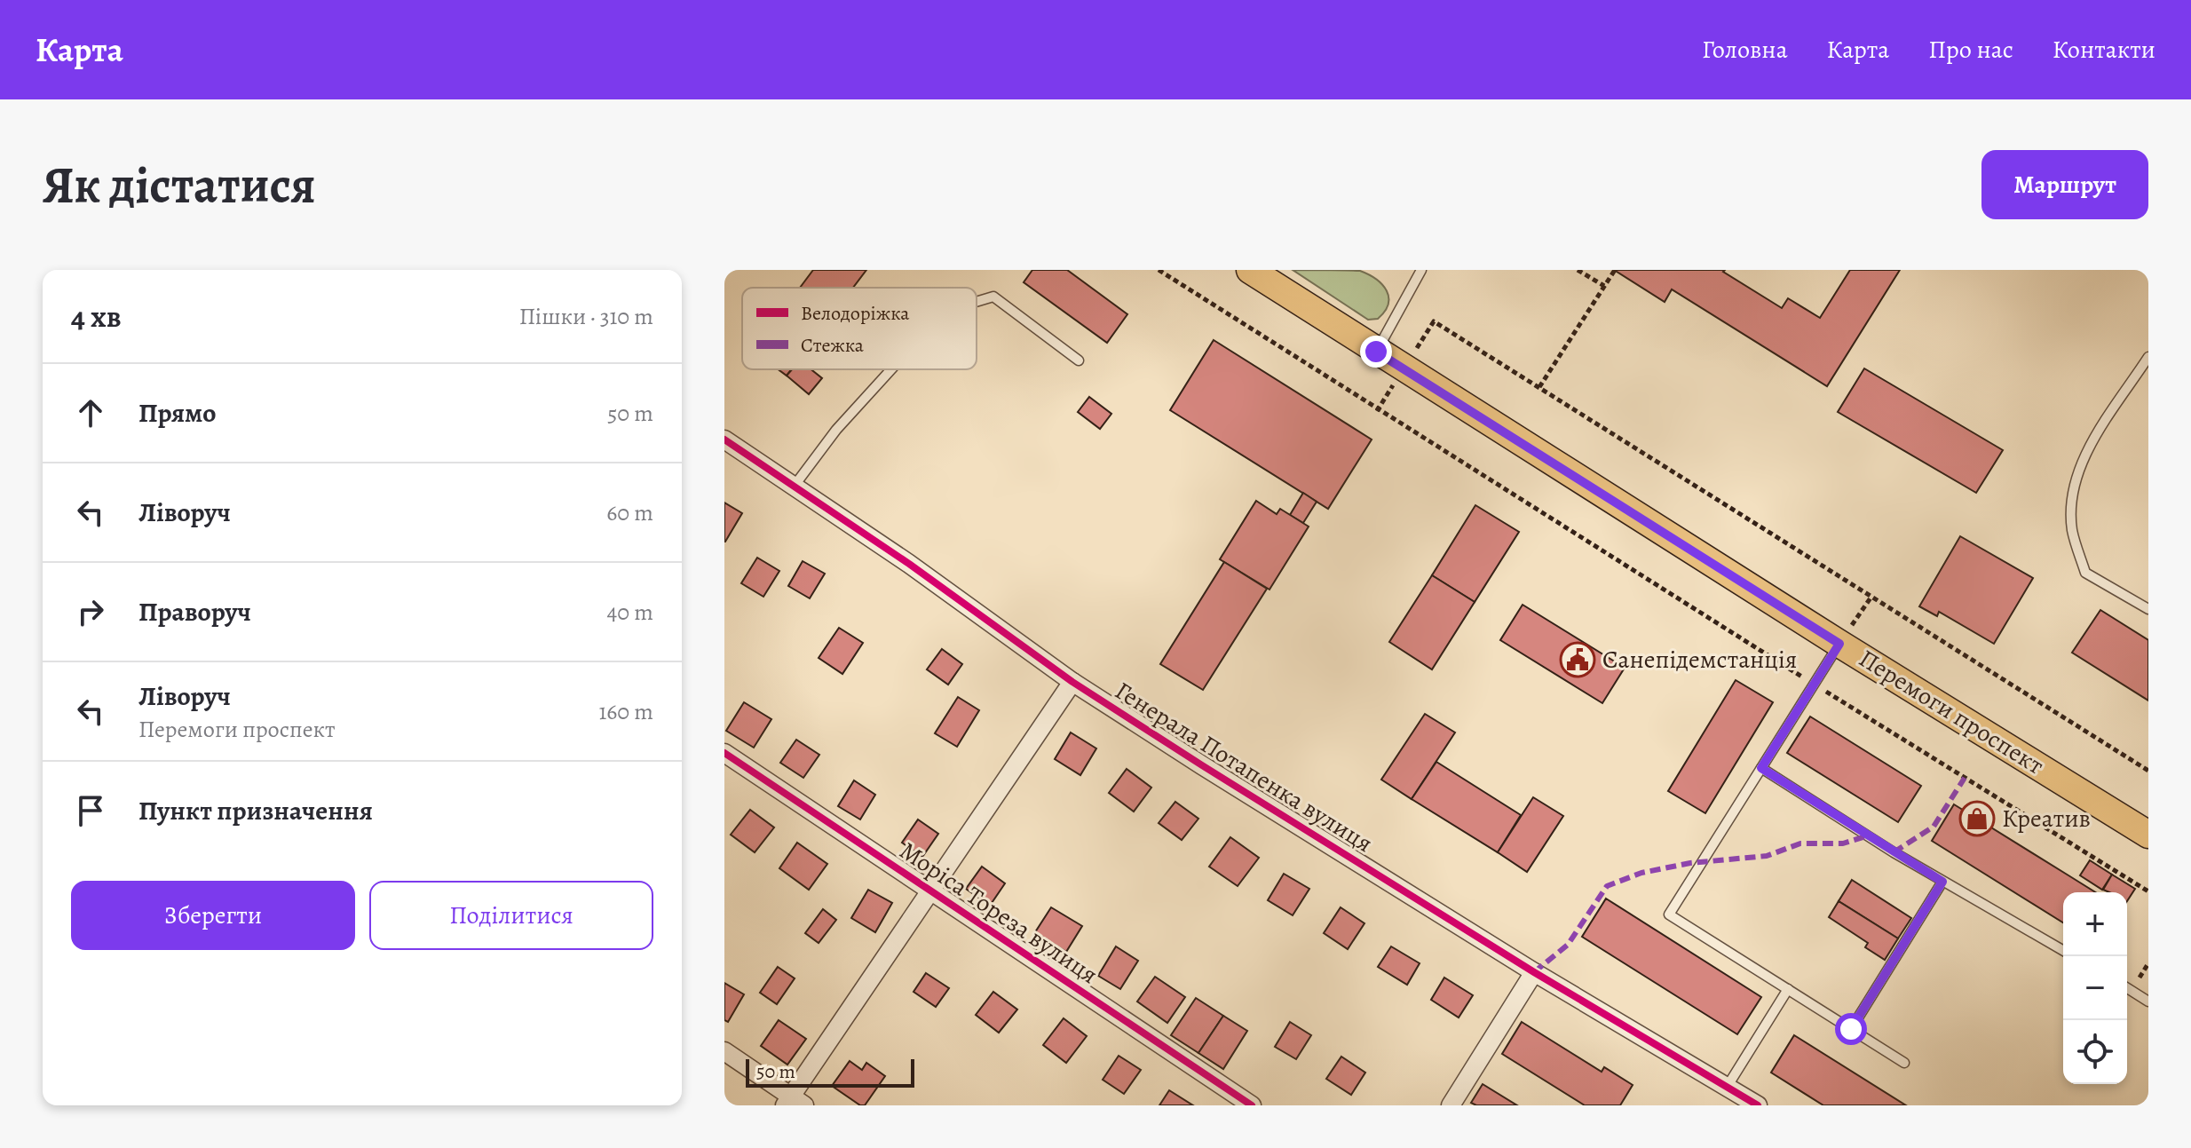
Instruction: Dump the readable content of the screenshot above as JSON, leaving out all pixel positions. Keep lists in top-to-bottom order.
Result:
{
  "streets": {
    "main road": ["Перемоги проспект"],
    "street": ["Генерала Потапенка вулиця", "Моріса Тореза вулиця"]
  },
  "places": {
    "public building": ["Санепідемстанція"],
    "shop": ["Креатив"]
  },
  "legend": ["Велодоріжка", "Стежка"],
  "scale_bar": "50 m",
  "page": {
    "header": "Карта",
    "nav": [
      "Головна",
      "Карта",
      "Про нас",
      "Контакти"
    ],
    "buttons": [
      "Маршрут",
      ["Зберегти", "Поділитися"]
    ],
    "title": "Як дістатися",
    "heading": ["4 хв", "Пішки · 310 m"],
    "list": [
      ["Прямо", "50 m"],
      ["Ліворуч", "60 m"],
      ["Праворуч", "40 m"],
      ["Ліворуч", "Перемоги проспект", "160 m"],
      "Пункт призначення"
    ],
    "map_buttons": ["+", "−"],
    "scale": "50 m"
  }
}
